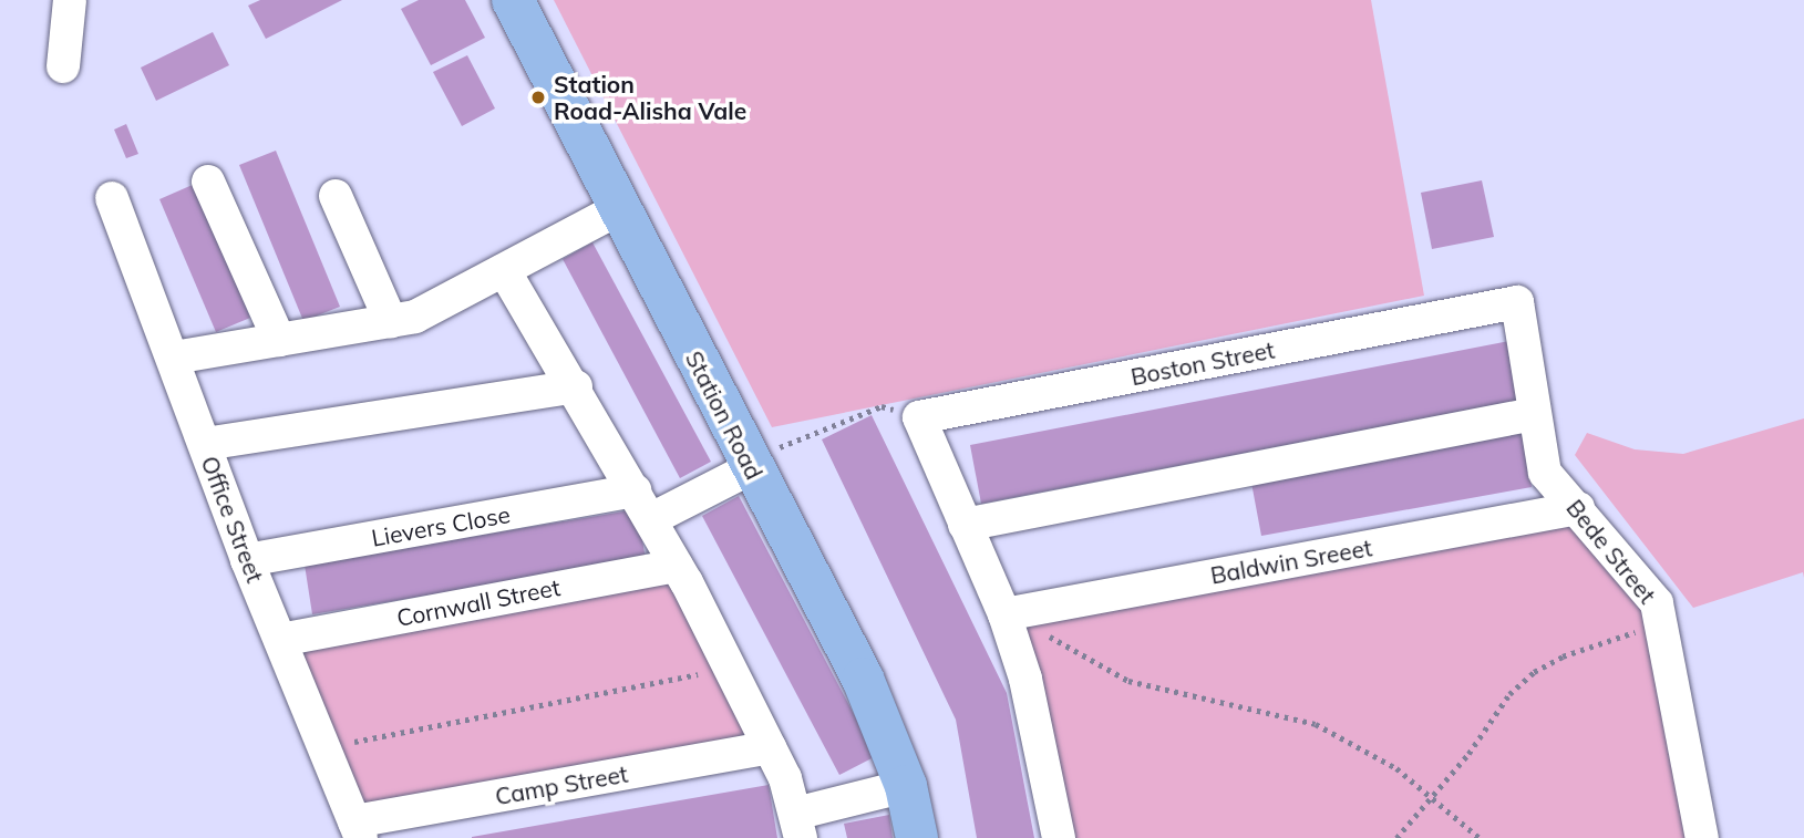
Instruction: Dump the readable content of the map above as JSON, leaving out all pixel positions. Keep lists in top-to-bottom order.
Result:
{
  "streets": {
    "main road": ["Station Road"],
    "street": [
      "Boston Street",
      "Office Street",
      "Lievers Close",
      "Bede Street",
      "Baldwin Sreeet",
      "Cornwall Street",
      "Camp Street"
    ]
  },
  "crossings": [
    ["Boston Street", "Bede Street"],
    ["Station Road", "Lievers Close"],
    ["Office Street", "Lievers Close"],
    ["Office Street", "Cornwall Street"],
    ["Office Street", "Camp Street"],
    ["Bede Street", "Baldwin Sreeet"]
  ],
  "places": ["Station Road-Alisha Vale"]
}
